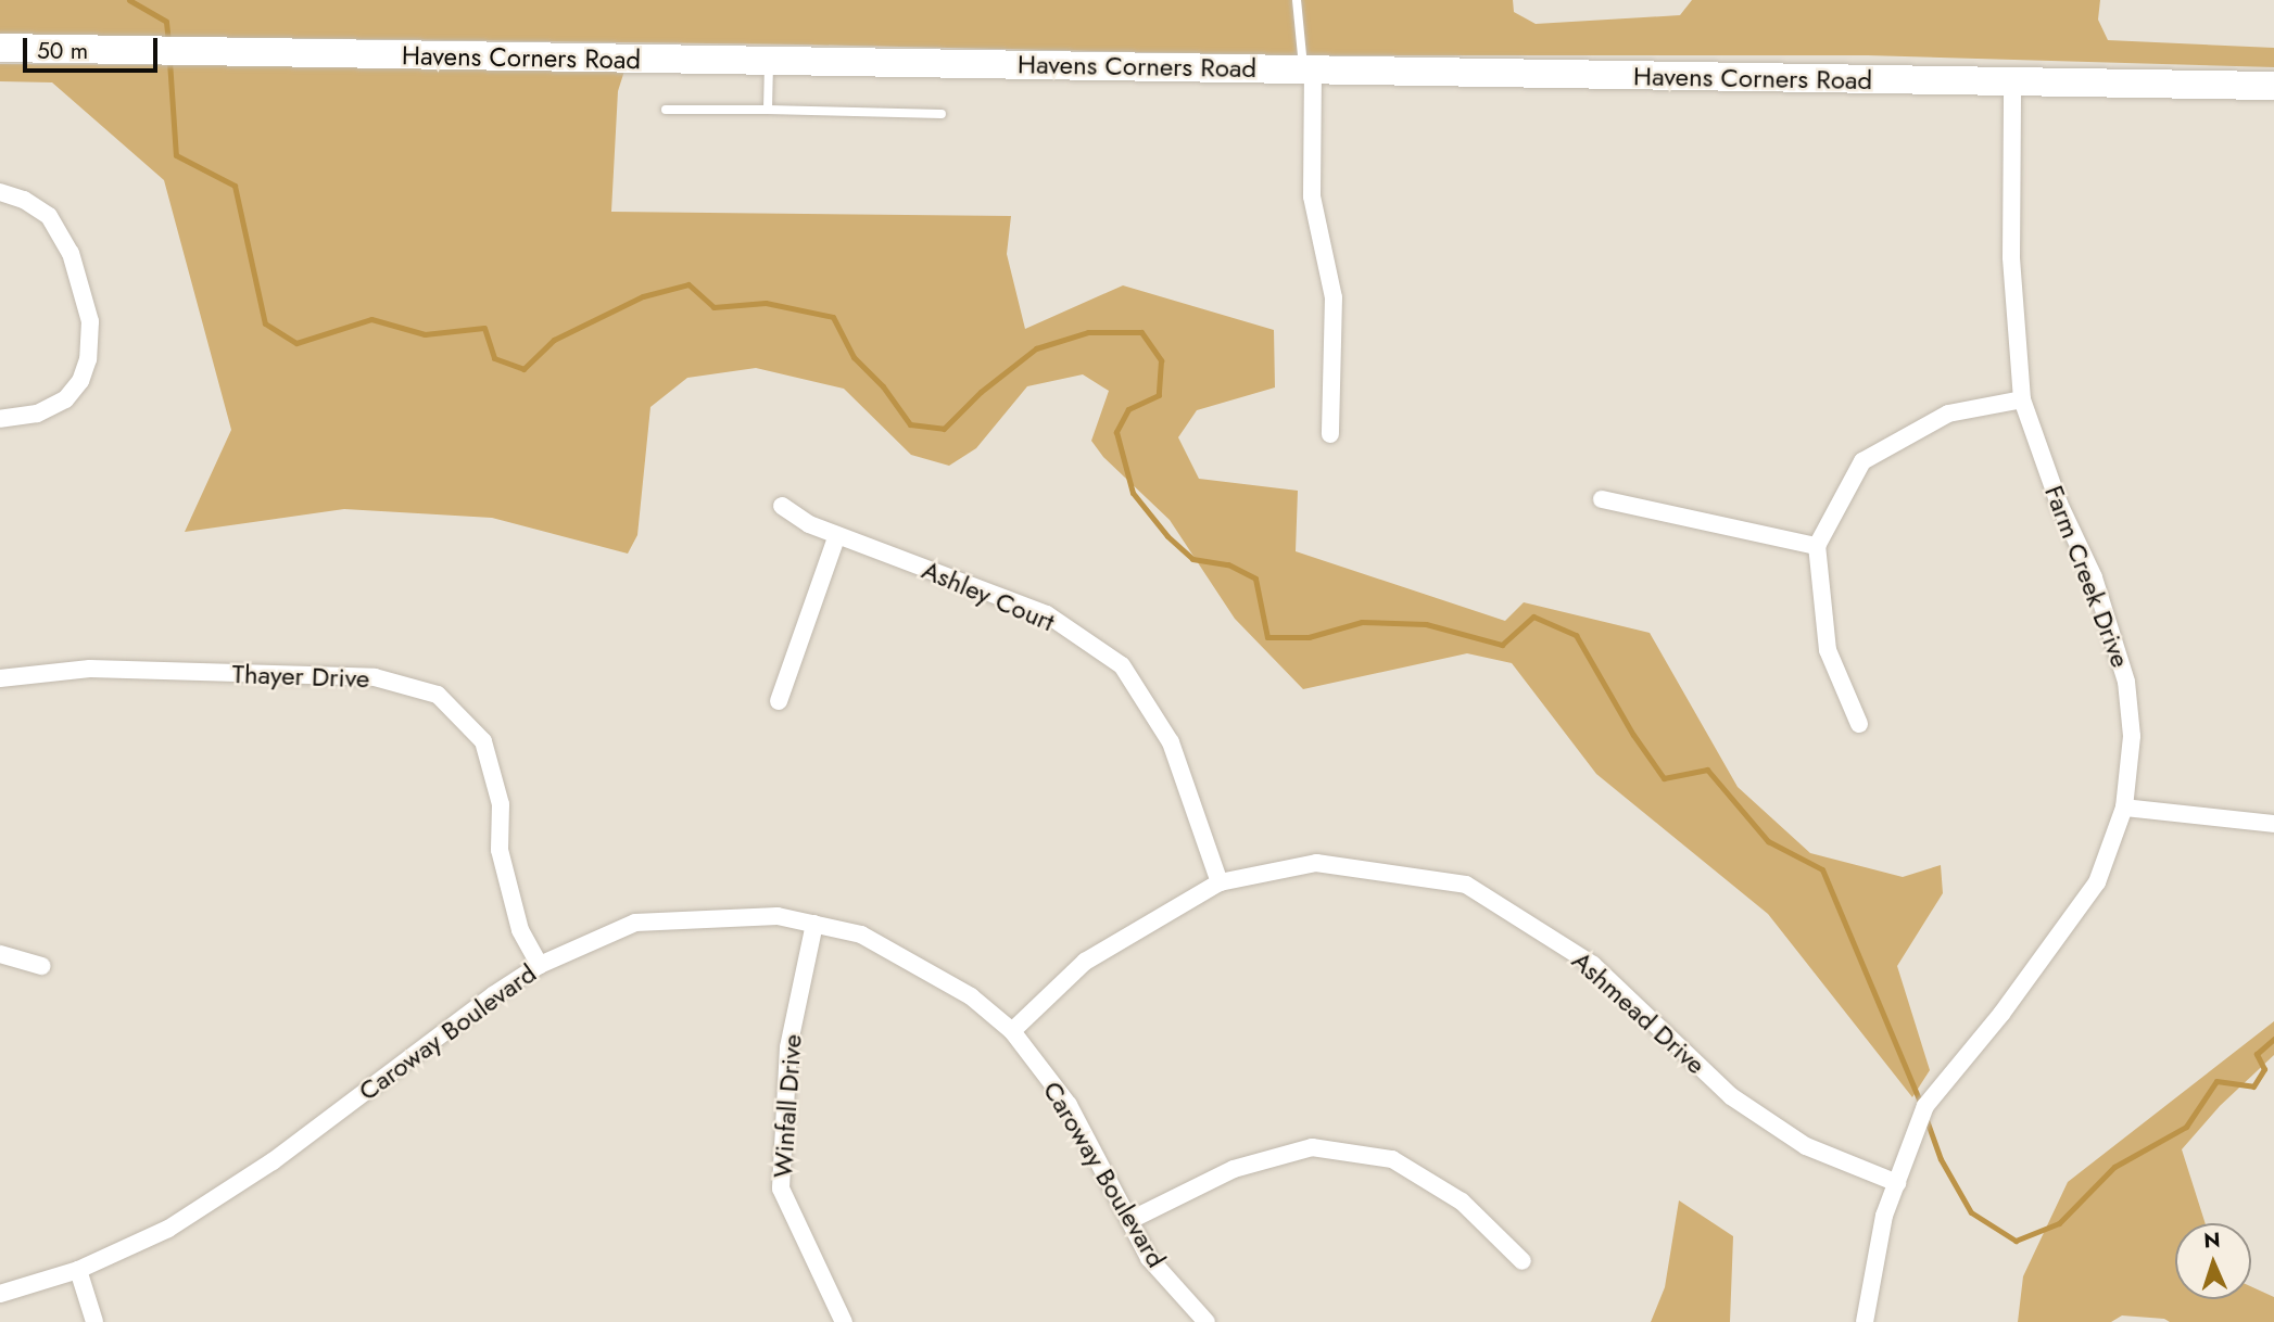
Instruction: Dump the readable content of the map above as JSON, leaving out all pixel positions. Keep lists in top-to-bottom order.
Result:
{
  "streets": {
    "main road": ["Havens Corners Road"],
    "street": [
      "Farm Creek Drive",
      "Ashley Court",
      "Thayer Drive",
      "Ashmead Drive",
      "Caroway Boulevard",
      "Winfall Drive"
    ]
  },
  "crossings": [
    ["Havens Corners Road", "Farm Creek Drive"],
    ["Farm Creek Drive", "Ashmead Drive"],
    ["Ashley Court", "Ashmead Drive"],
    ["Thayer Drive", "Caroway Boulevard"],
    ["Ashmead Drive", "Caroway Boulevard"],
    ["Caroway Boulevard", "Winfall Drive"]
  ],
  "scale_bar": "50 m",
  "north": "top"
}
